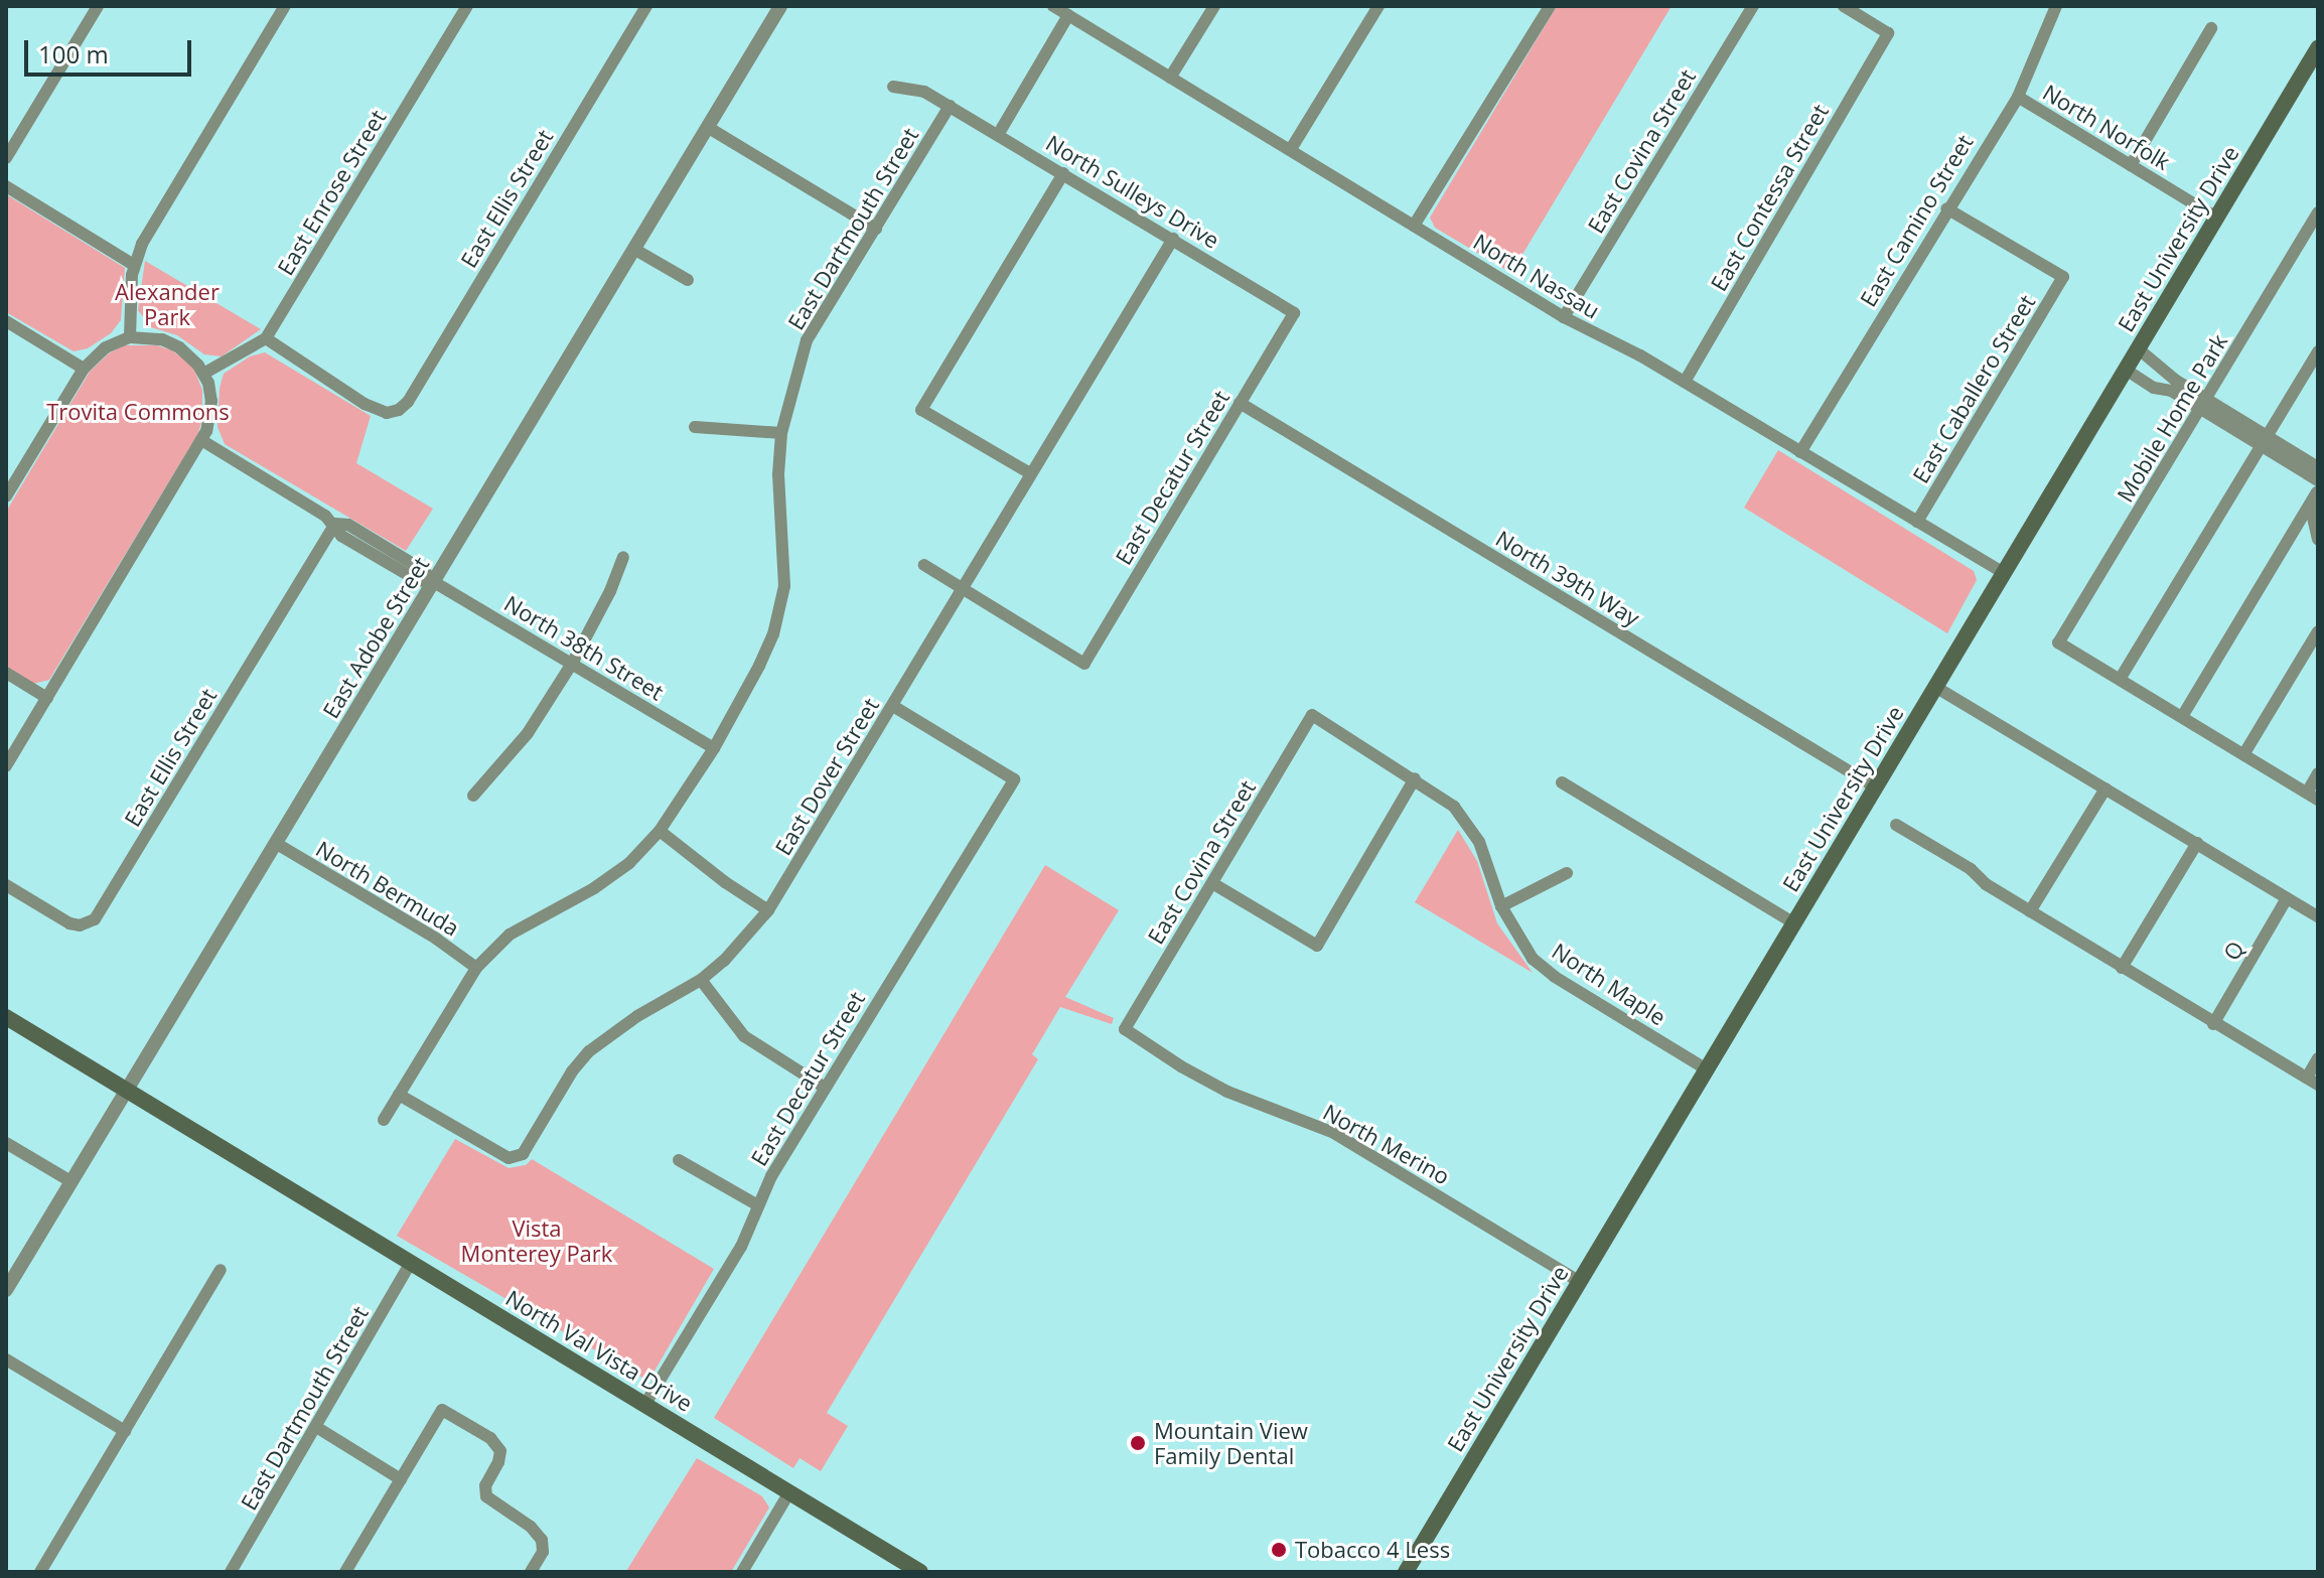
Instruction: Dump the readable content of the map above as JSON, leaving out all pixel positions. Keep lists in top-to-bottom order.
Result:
{
  "streets": {
    "main road": ["East University Drive", "North Val Vista Drive"],
    "street": [
      "North Norfolk",
      "East Covina Street",
      "North Sulleys Drive",
      "East Enrose Street",
      "East Contessa Street",
      "East Ellis Street",
      "East Camino Street",
      "East Dartmouth Street",
      "North Nassau",
      "East Caballero Street",
      "Mobile Home Park",
      "East Decatur Street",
      "North 39th Way",
      "East Adobe Street",
      "North 38th Street",
      "East Dover Street",
      "North Bermuda",
      "Q",
      "North Maple",
      "North Merino"
    ]
  },
  "crossings": [
    ["North Norfolk", "East Camino Street"],
    ["North Norfolk", "East University Drive"],
    ["East Covina Street", "North Nassau"],
    ["East Covina Street", "North Maple"],
    ["East Covina Street", "North Merino"],
    ["North Sulleys Drive", "East Dartmouth Street"],
    ["North Sulleys Drive", "East Decatur Street"],
    ["North Sulleys Drive", "East Dover Street"],
    ["East Enrose Street", "East Ellis Street"],
    ["East Contessa Street", "North Nassau"],
    ["East Ellis Street", "North 38th Street"],
    ["East Camino Street", "North Nassau"],
    ["East Camino Street", "East Caballero Street"],
    ["East Dartmouth Street", "North 38th Street"],
    ["East Dartmouth Street", "East Dover Street"],
    ["East Dartmouth Street", "North Bermuda"],
    ["East Dartmouth Street", "North Val Vista Drive"],
    ["East University Drive", "North Nassau"],
    ["East University Drive", "North 39th Way"],
    ["East University Drive", "North Maple"],
    ["East University Drive", "North Merino"],
    ["North Nassau", "East Caballero Street"],
    ["East Decatur Street", "North 39th Way"],
    ["East Decatur Street", "East Dover Street"],
    ["East Decatur Street", "North Val Vista Drive"],
    ["East Adobe Street", "North 38th Street"],
    ["East Adobe Street", "North Bermuda"],
    ["East Adobe Street", "North Val Vista Drive"]
  ],
  "parks": ["Alexander Park", "Trovita Commons", "Vista Monterey Park"],
  "places": ["Mountain View Family Dental", "Tobacco 4 Less"],
  "scale_bar": "100 m"
}
